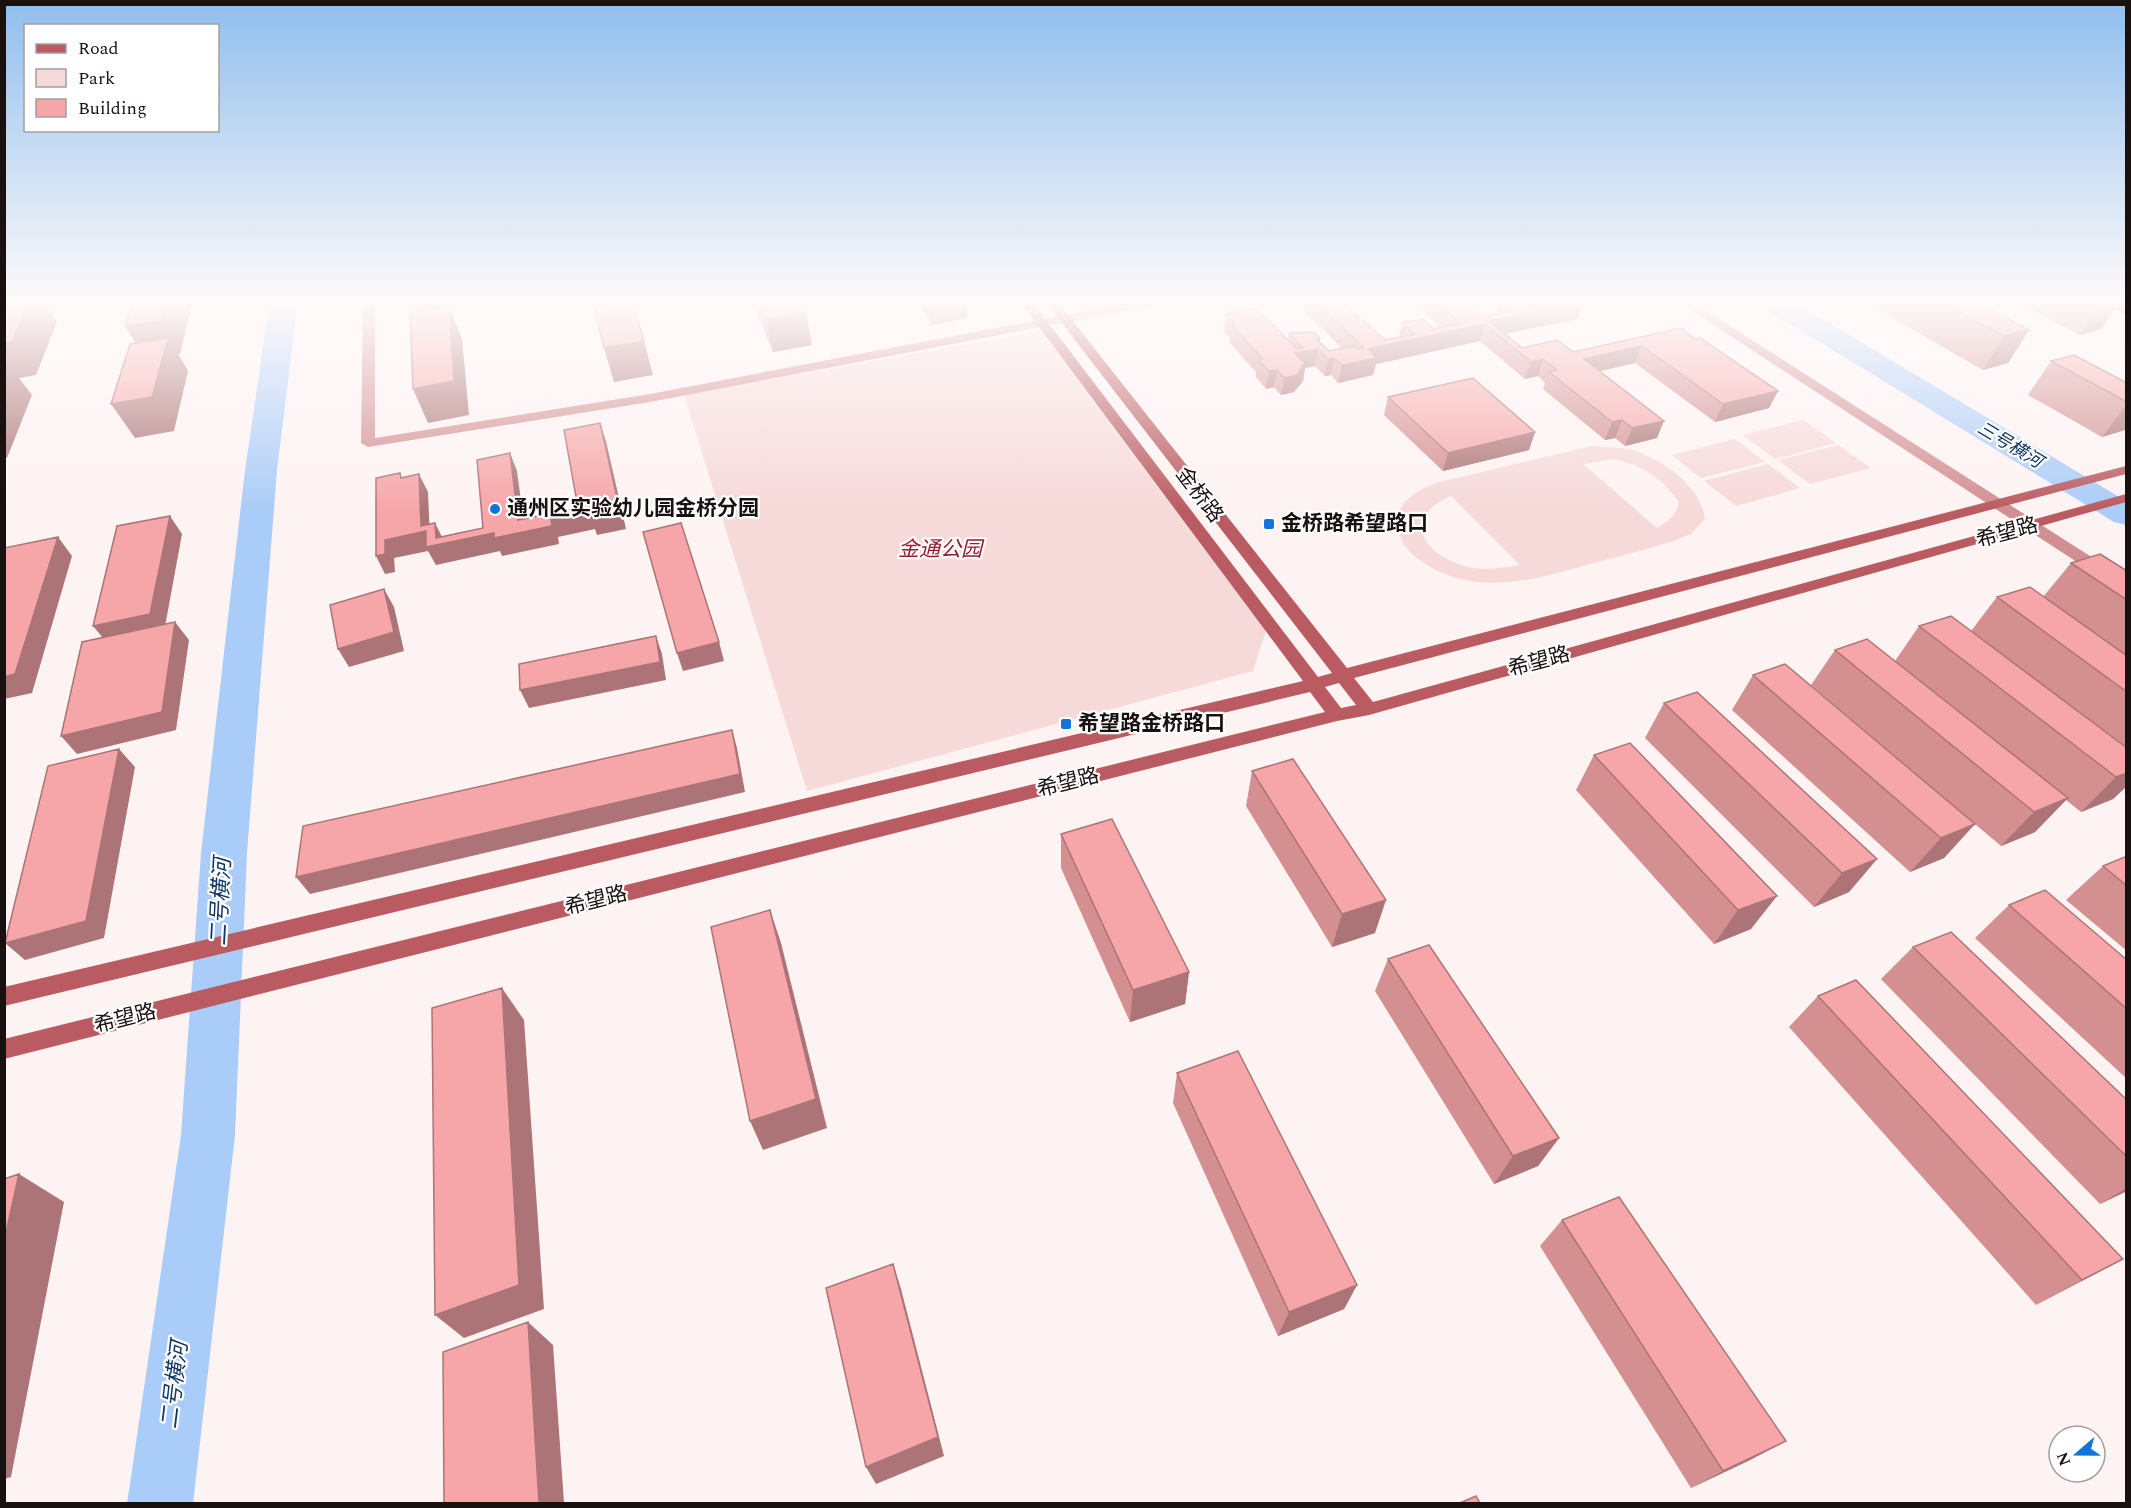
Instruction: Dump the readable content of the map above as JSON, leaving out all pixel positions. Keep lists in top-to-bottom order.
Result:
{
  "streets": {
    "main road": ["金桥路", "希望路"]
  },
  "crossings": [
    ["金桥路", "希望路"]
  ],
  "water": ["三号横河", "二号横河"],
  "parks": ["金通公园"],
  "places": {
    "other": ["通州区实验幼儿园金桥分园"],
    "transit": ["金桥路希望路口", "希望路金桥路口"]
  },
  "legend": ["Road", "Park", "Building"],
  "north": "left"
}
